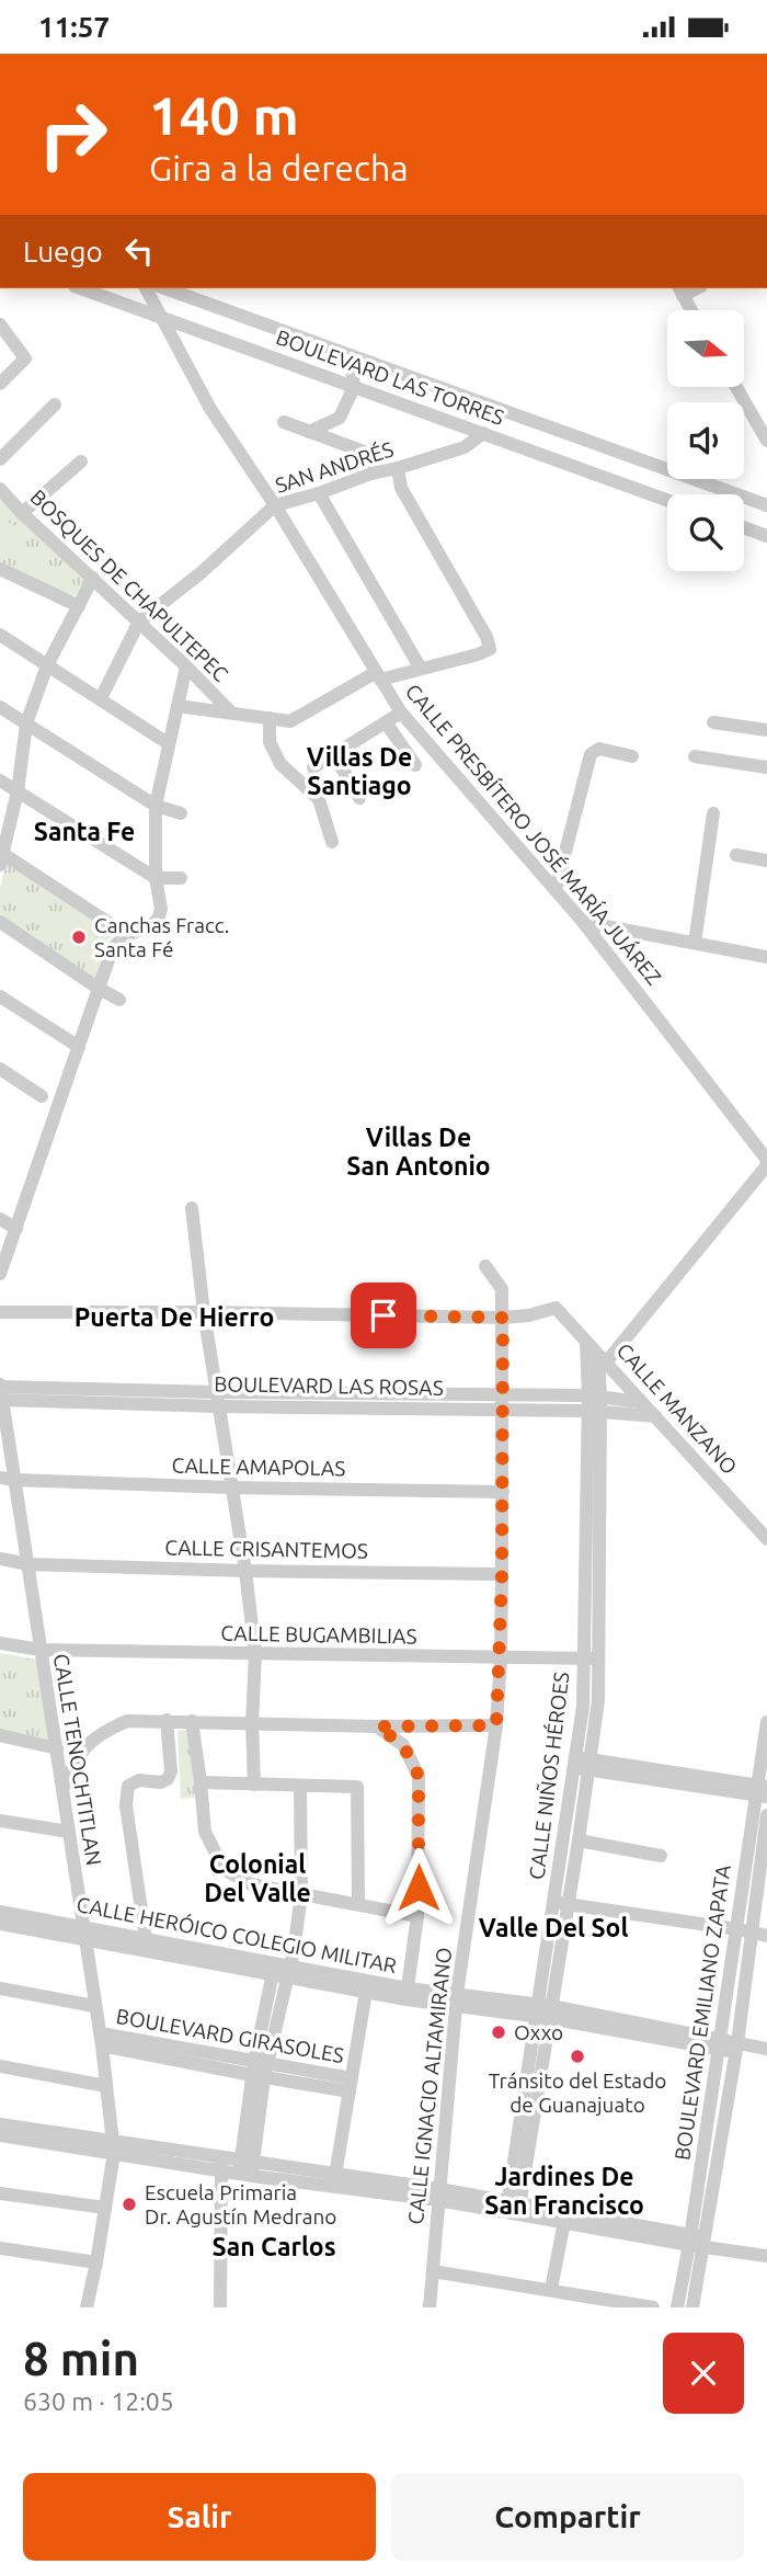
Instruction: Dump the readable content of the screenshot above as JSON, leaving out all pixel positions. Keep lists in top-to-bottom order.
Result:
{
  "streets": {
    "street": [
      "BOULEVARD LAS TORRES",
      "SAN ANDRÉS",
      "BOSQUES DE CHAPULTEPEC",
      "CALLE PRESBÍTERO JOSÉ MARÍA JUÁREZ",
      "BOULEVARD LAS ROSAS",
      "CALLE MANZANO",
      "CALLE AMAPOLAS",
      "CALLE CRISANTEMOS",
      "CALLE BUGAMBILIAS",
      "CALLE TENOCHTITLAN",
      "CALLE NIÑOS HÉROES",
      "CALLE HERÓICO COLEGIO MILITAR",
      "BOULEVARD EMILIANO ZAPATA",
      "BOULEVARD GIRASOLES",
      "CALLE IGNACIO ALTAMIRANO"
    ]
  },
  "crossings": [
    ["BOULEVARD LAS TORRES", "SAN ANDRÉS"],
    ["BOULEVARD LAS TORRES", "CALLE PRESBÍTERO JOSÉ MARÍA JUÁREZ"],
    ["SAN ANDRÉS", "BOSQUES DE CHAPULTEPEC"],
    ["SAN ANDRÉS", "CALLE PRESBÍTERO JOSÉ MARÍA JUÁREZ"],
    ["BOULEVARD LAS ROSAS", "CALLE MANZANO"],
    ["BOULEVARD LAS ROSAS", "CALLE TENOCHTITLAN"],
    ["BOULEVARD LAS ROSAS", "CALLE NIÑOS HÉROES"],
    ["BOULEVARD LAS ROSAS", "CALLE IGNACIO ALTAMIRANO"],
    ["CALLE MANZANO", "CALLE NIÑOS HÉROES"],
    ["CALLE MANZANO", "CALLE IGNACIO ALTAMIRANO"],
    ["CALLE AMAPOLAS", "CALLE TENOCHTITLAN"],
    ["CALLE AMAPOLAS", "CALLE IGNACIO ALTAMIRANO"],
    ["CALLE CRISANTEMOS", "CALLE TENOCHTITLAN"],
    ["CALLE CRISANTEMOS", "CALLE IGNACIO ALTAMIRANO"],
    ["CALLE BUGAMBILIAS", "CALLE TENOCHTITLAN"],
    ["CALLE BUGAMBILIAS", "CALLE NIÑOS HÉROES"],
    ["CALLE BUGAMBILIAS", "CALLE IGNACIO ALTAMIRANO"],
    ["CALLE TENOCHTITLAN", "CALLE HERÓICO COLEGIO MILITAR"],
    ["CALLE TENOCHTITLAN", "BOULEVARD GIRASOLES"],
    ["CALLE NIÑOS HÉROES", "CALLE HERÓICO COLEGIO MILITAR"],
    ["CALLE HERÓICO COLEGIO MILITAR", "BOULEVARD EMILIANO ZAPATA"],
    ["CALLE HERÓICO COLEGIO MILITAR", "CALLE IGNACIO ALTAMIRANO"]
  ],
  "districts": [
    "Villas De Santiago",
    "Santa Fe",
    "Villas De San Antonio",
    "Puerta De Hierro",
    "Colonial Del Valle",
    "Valle Del Sol",
    "Jardines De San Francisco",
    "San Carlos"
  ],
  "places": [
    "Canchas Fracc. Santa Fé",
    "Oxxo",
    "Tránsito del Estado de Guanajuato",
    "Escuela Primaria Dr. Agustín Medrano"
  ],
  "north": "right",
  "page": {
    "status": "11:57",
    "turn": ["140 m", "Gira a la derecha"],
    "then": "Luego",
    "heading": ["8 min", "630 m · 12:05"],
    "buttons": ["Salir", "Compartir"]
  }
}
